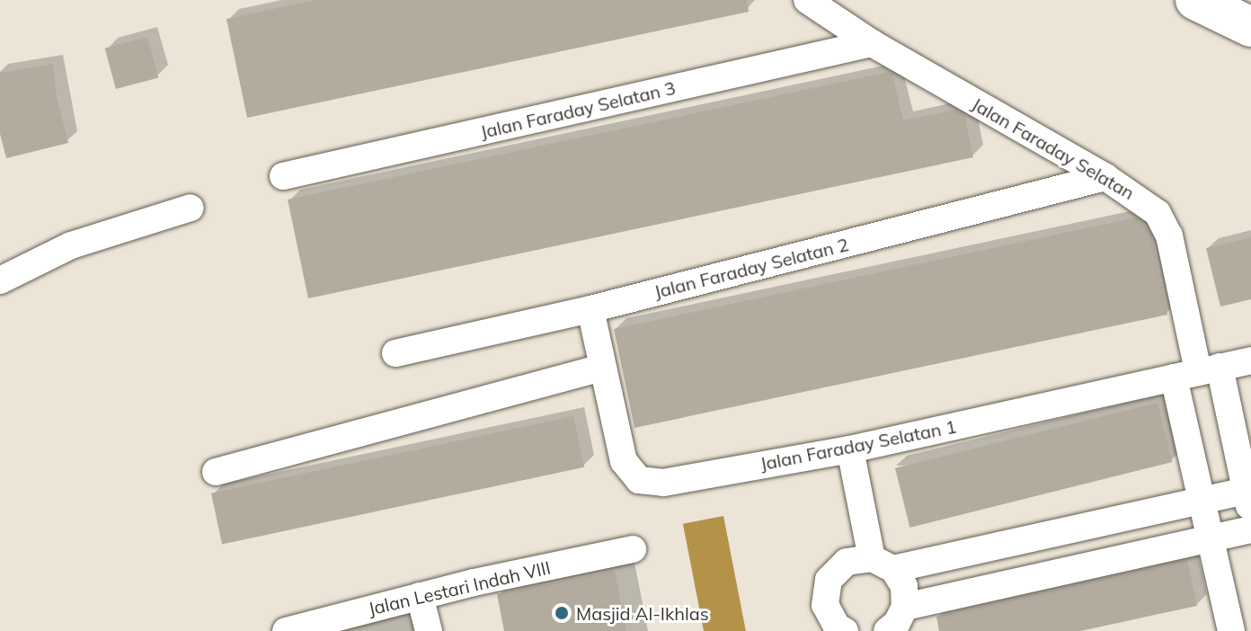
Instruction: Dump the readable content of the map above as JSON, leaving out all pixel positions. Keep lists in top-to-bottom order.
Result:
{
  "streets": {
    "street": [
      "Jalan Faraday Selatan 3",
      "Jalan Faraday Selatan",
      "Jalan Faraday Selatan 2",
      "Jalan Faraday Selatan 1",
      "Jalan Lestari Indah VIII"
    ]
  },
  "crossings": [
    ["Jalan Faraday Selatan 3", "Jalan Faraday Selatan"],
    ["Jalan Faraday Selatan", "Jalan Faraday Selatan 2"],
    ["Jalan Faraday Selatan", "Jalan Faraday Selatan 1"],
    ["Jalan Faraday Selatan 2", "Jalan Faraday Selatan 1"]
  ],
  "places": ["Masjid Al-Ikhlas"]
}
